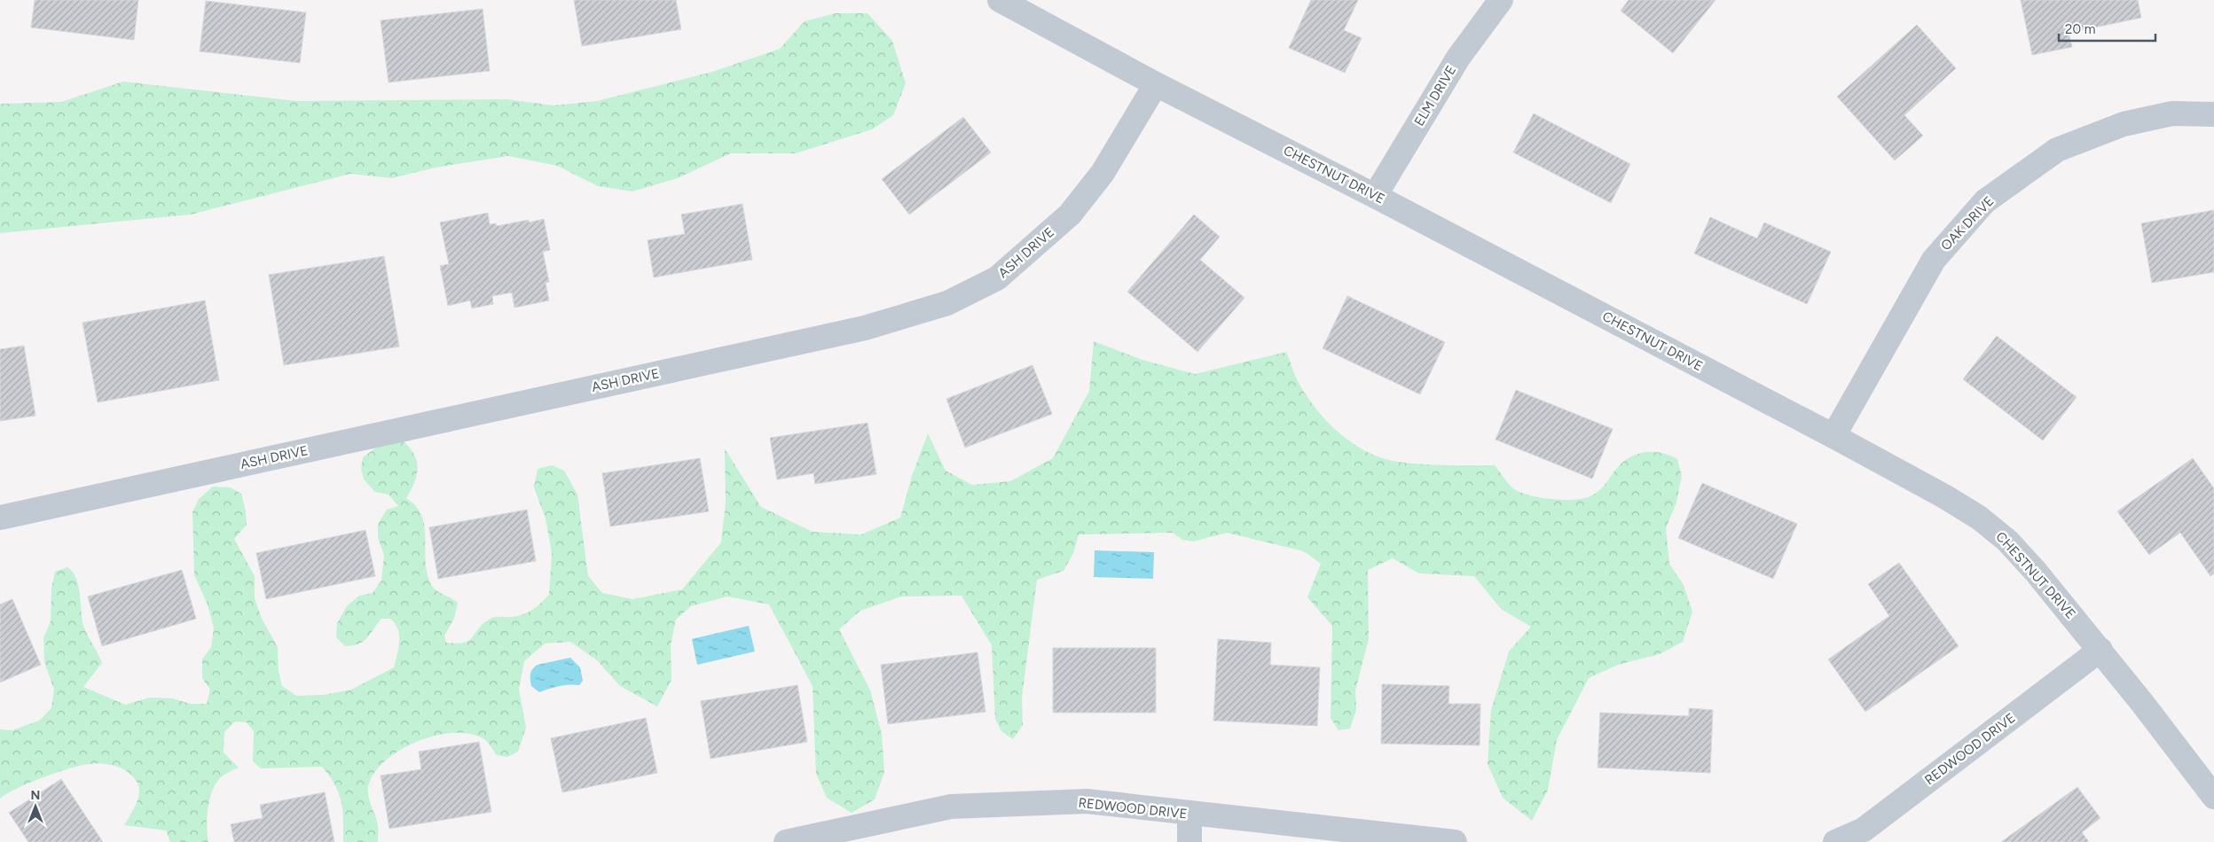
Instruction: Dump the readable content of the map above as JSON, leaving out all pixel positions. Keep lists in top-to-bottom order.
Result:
{
  "streets": {
    "street": [
      "ELM DRIVE",
      "CHESTNUT DRIVE",
      "OAK DRIVE",
      "ASH DRIVE",
      "REDWOOD DRIVE"
    ]
  },
  "crossings": [
    ["ELM DRIVE", "CHESTNUT DRIVE"],
    ["CHESTNUT DRIVE", "OAK DRIVE"],
    ["CHESTNUT DRIVE", "ASH DRIVE"],
    ["CHESTNUT DRIVE", "REDWOOD DRIVE"]
  ],
  "scale_bar": "20 m",
  "north": "top"
}
